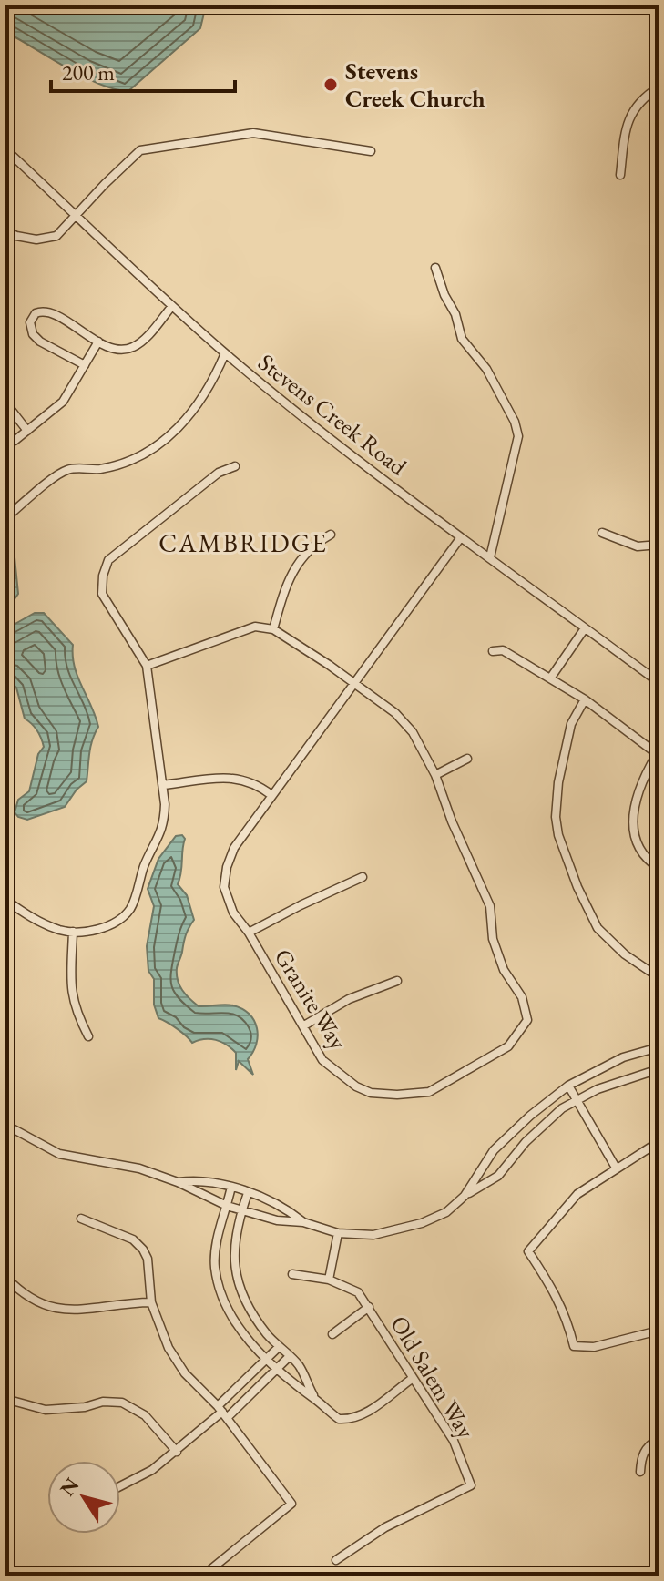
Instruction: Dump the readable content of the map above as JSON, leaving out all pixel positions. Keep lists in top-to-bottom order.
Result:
{
  "streets": {
    "street": ["Stevens Creek Road", "Granite Way", "Old Salem Way"]
  },
  "crossings": [
    ["Stevens Creek Road", "Granite Way"]
  ],
  "districts": ["CAMBRIDGE"],
  "places": ["Stevens Creek Church"],
  "scale_bar": "200 m",
  "north": "top left"
}
